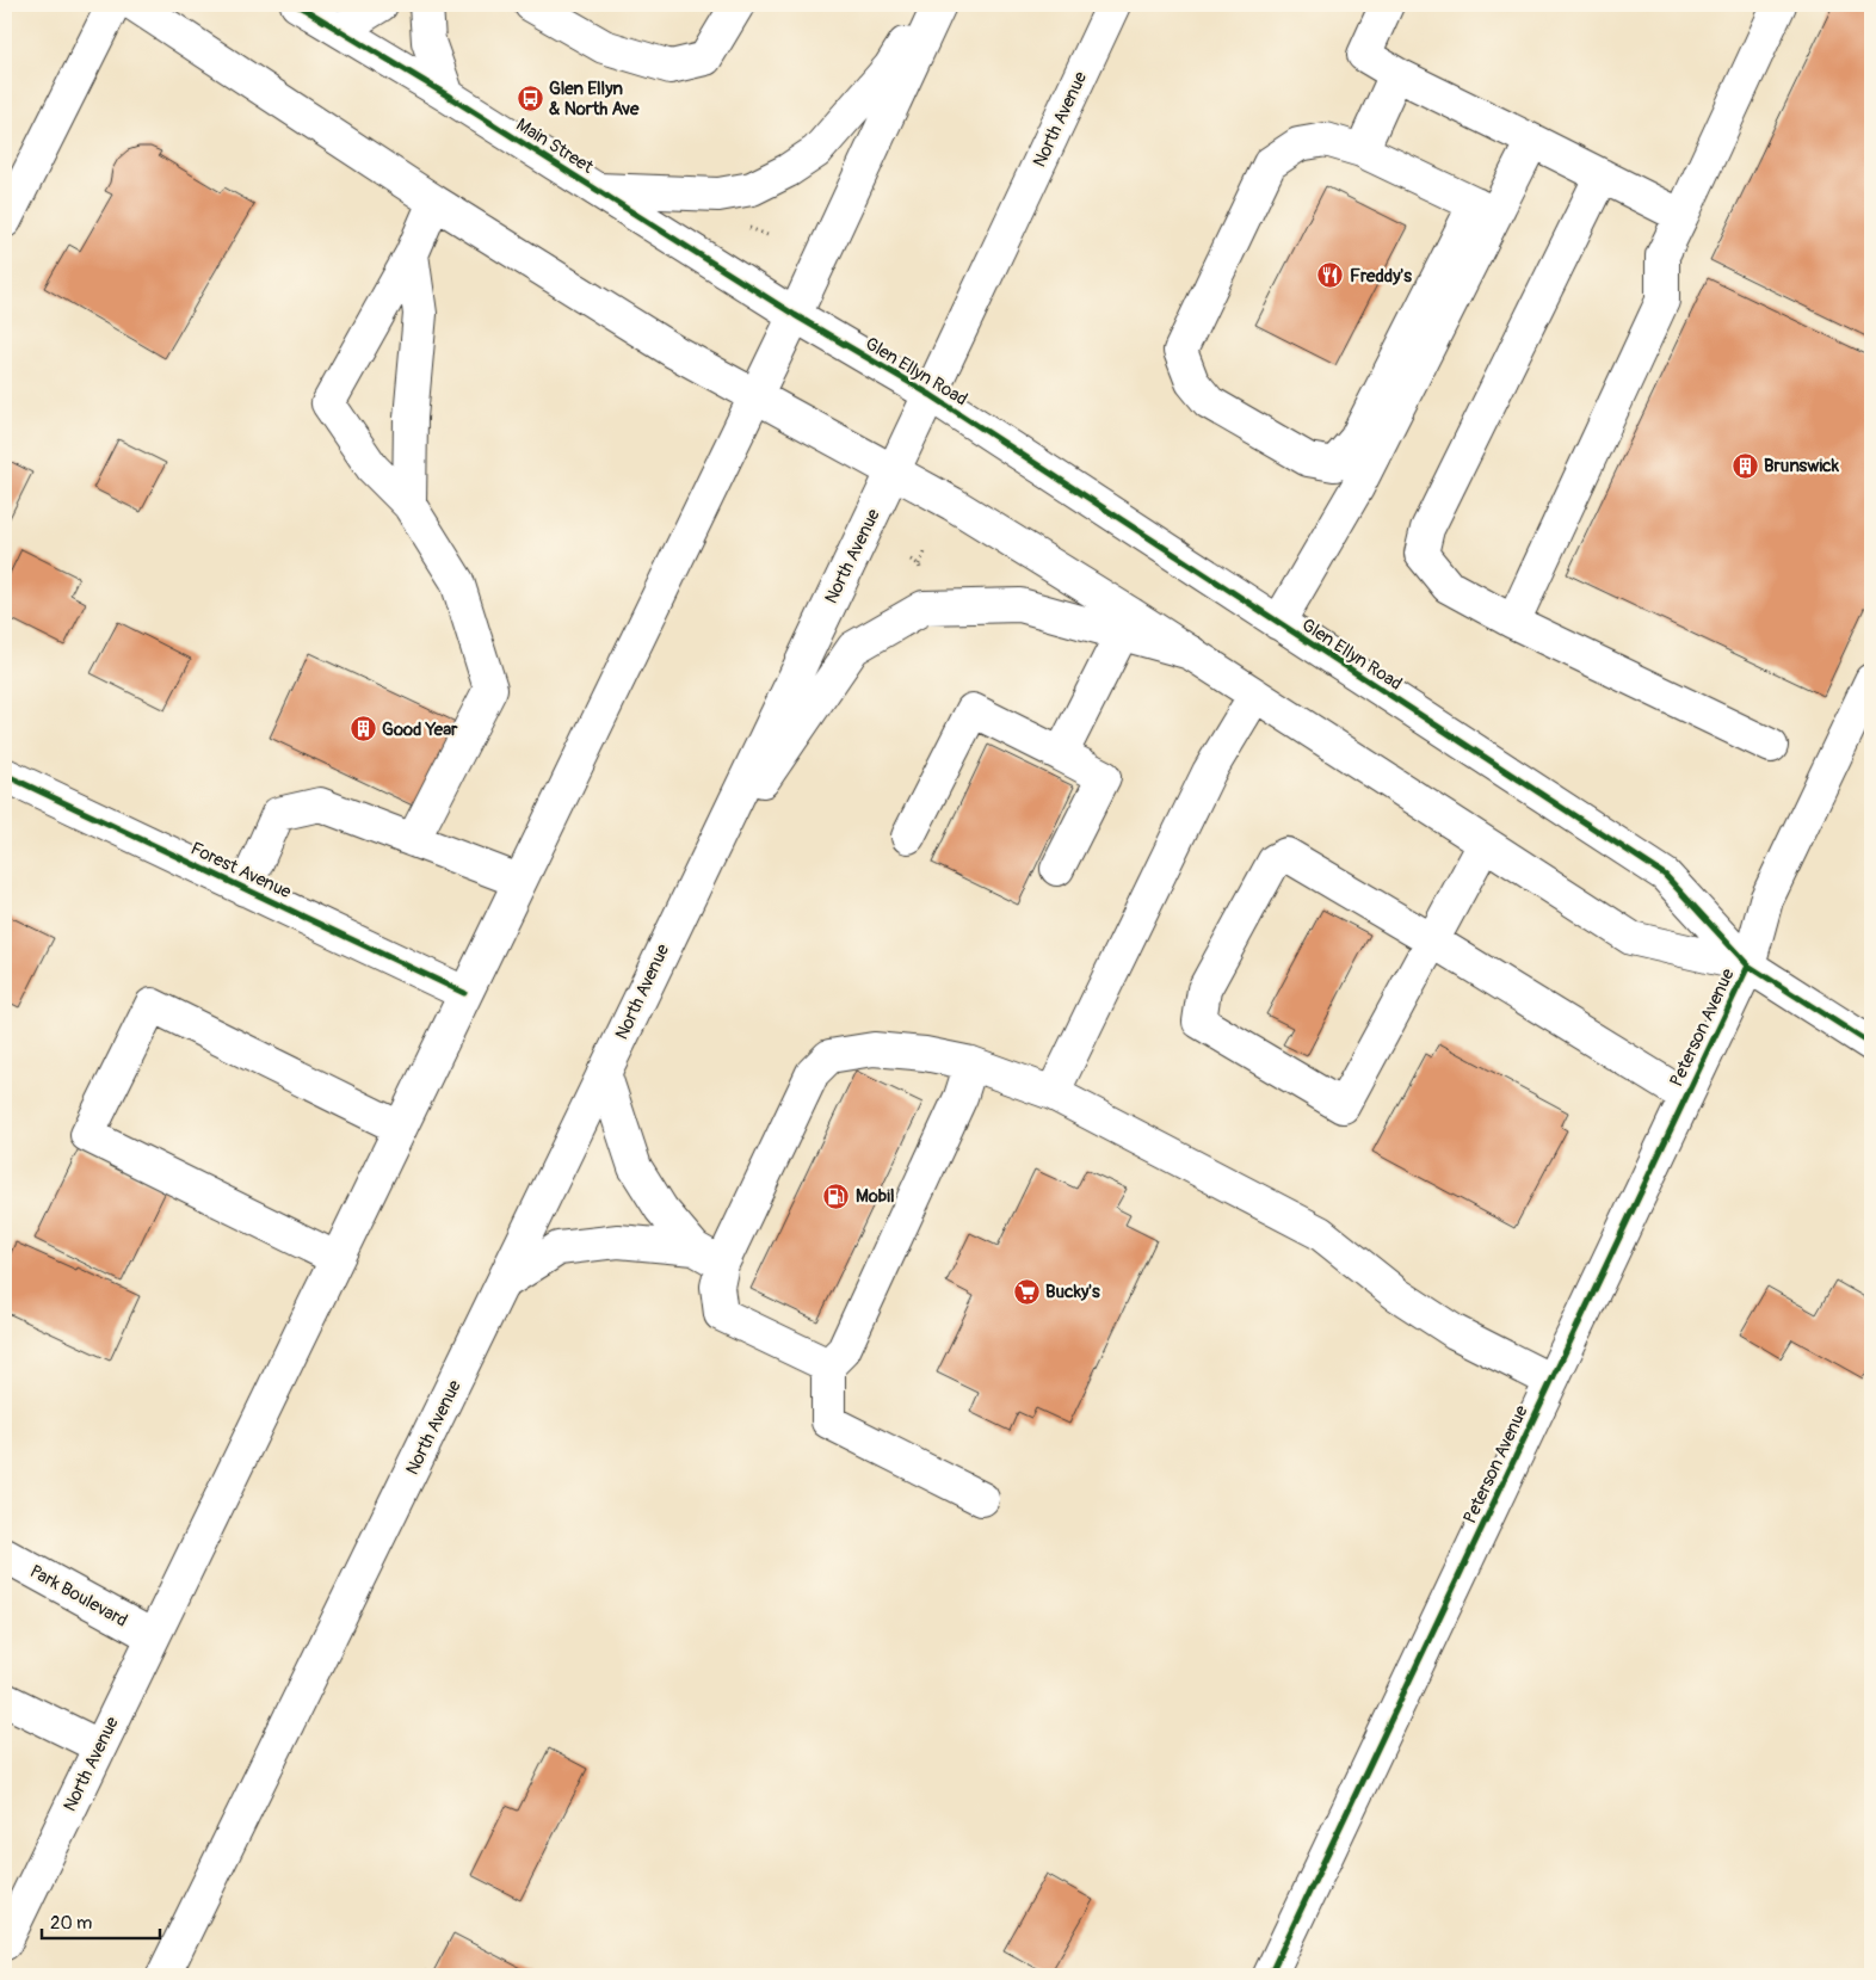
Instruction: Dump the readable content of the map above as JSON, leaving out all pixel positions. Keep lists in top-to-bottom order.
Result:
{
  "streets": {
    "street": [
      "North Avenue",
      "Main Street",
      "Glen Ellyn Road",
      "Forest Avenue",
      "Peterson Avenue",
      "Park Boulevard"
    ]
  },
  "crossings": [
    ["North Avenue", "Main Street"],
    ["North Avenue", "Glen Ellyn Road"],
    ["North Avenue", "Forest Avenue"],
    ["North Avenue", "Park Boulevard"],
    ["Main Street", "Glen Ellyn Road"],
    ["Glen Ellyn Road", "Peterson Avenue"]
  ],
  "places": {
    "bus stop": ["Glen Ellyn & North Ave"],
    "restaurant": ["Freddy's"],
    "building": ["Brunswick", "Good Year"],
    "fuel station": ["Mobil"],
    "supermarket": ["Bucky's"]
  },
  "scale_bar": "20 m"
}
